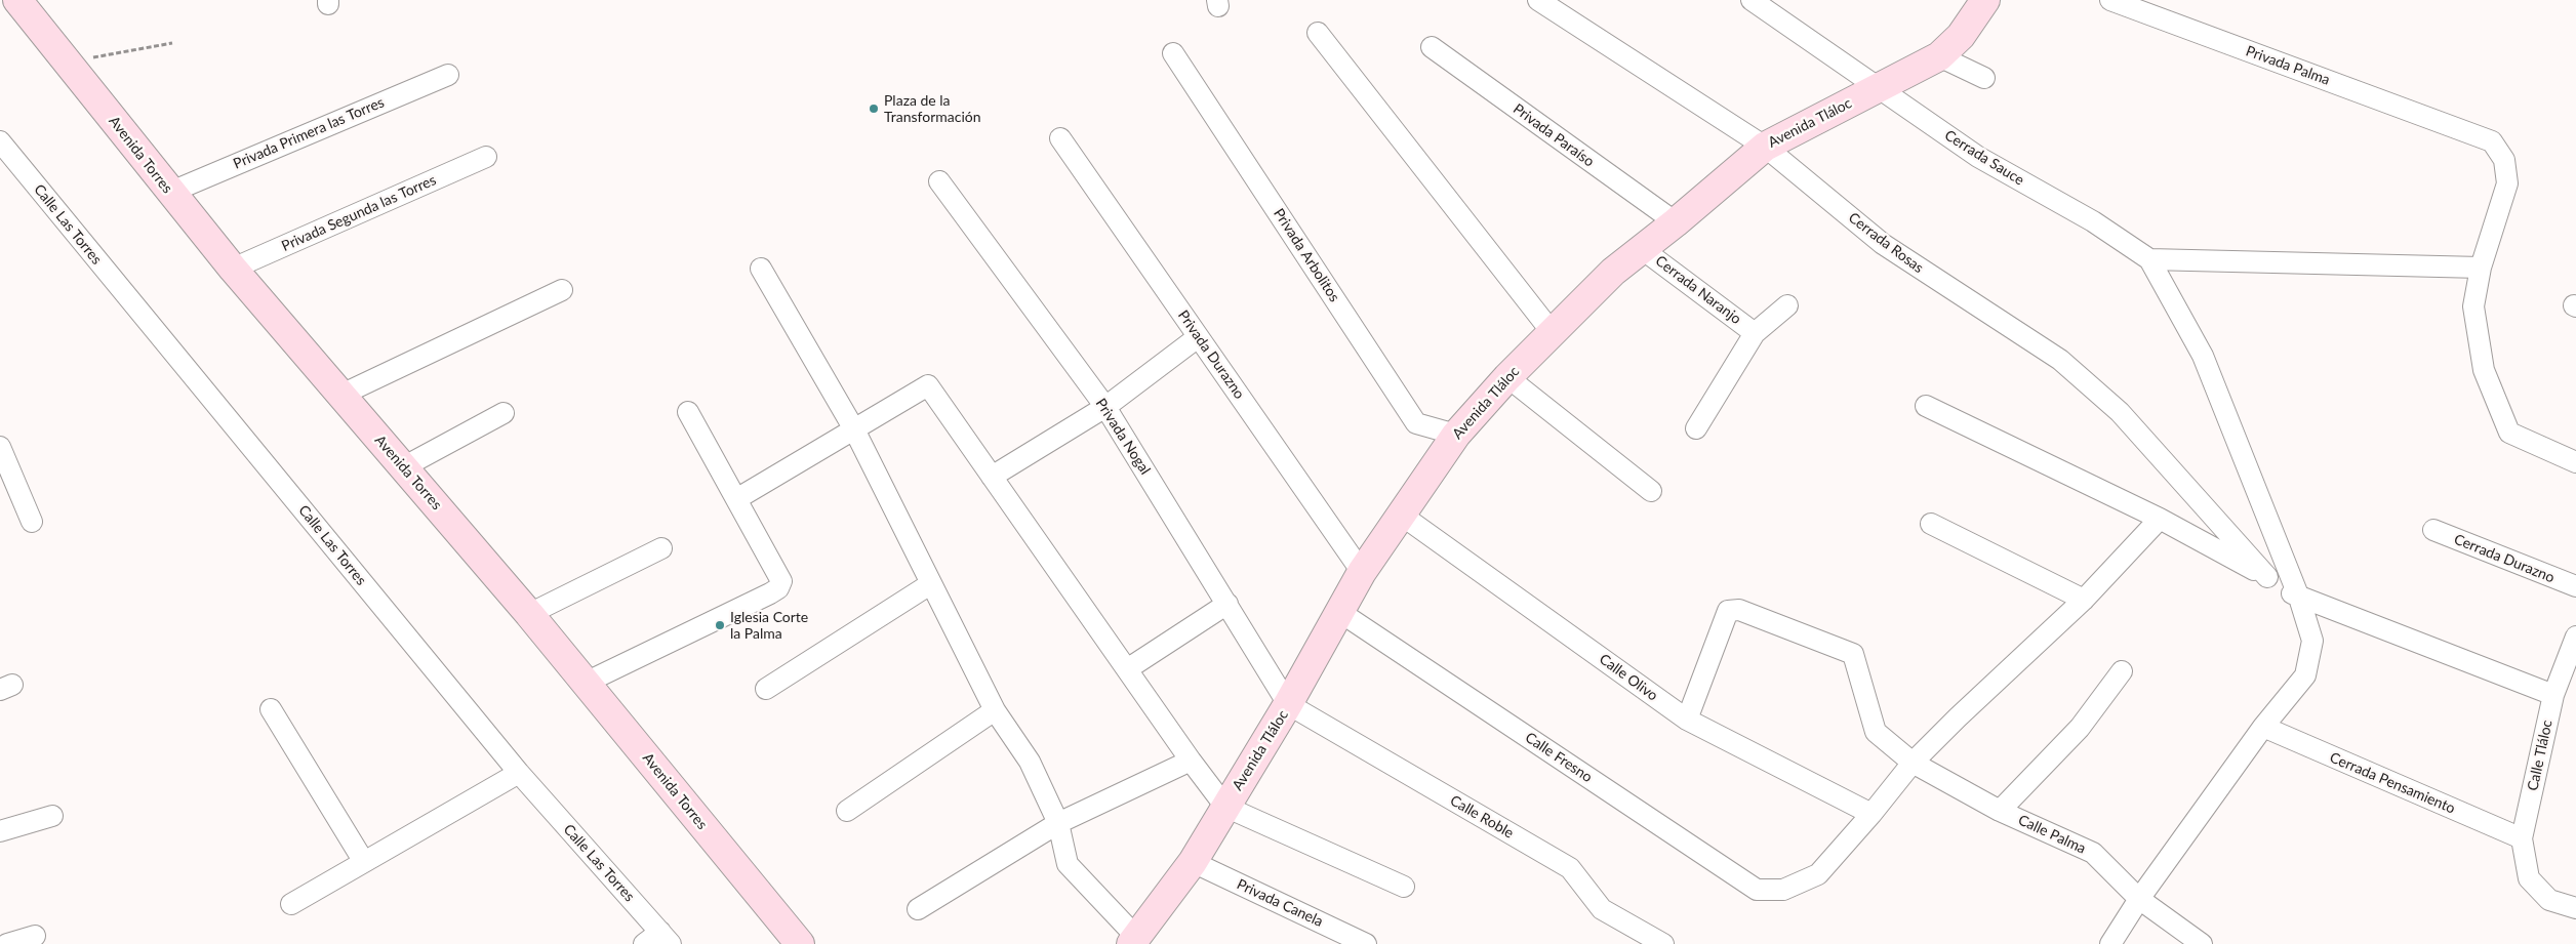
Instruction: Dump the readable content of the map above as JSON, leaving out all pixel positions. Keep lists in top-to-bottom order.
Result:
{
  "streets": {
    "main road": ["Avenida Tláloc", "Avenida Torres"],
    "street": [
      "Privada Palma",
      "Privada Primera las Torres",
      "Privada Paraíso",
      "Cerrada Sauce",
      "Privada Segunda las Torres",
      "Calle Las Torres",
      "Cerrada Rosas",
      "Privada Arbolitos",
      "Cerrada Naranjo",
      "Privada Durazno",
      "Privada Nogal",
      "Cerrada Durazno",
      "Calle Olivo",
      "Calle Tláloc",
      "Calle Fresno",
      "Cerrada Pensamiento",
      "Calle Roble",
      "Calle Palma",
      "Privada Canela"
    ]
  },
  "crossings": [
    ["Avenida Tláloc", "Privada Paraíso"],
    ["Avenida Tláloc", "Cerrada Sauce"],
    ["Avenida Tláloc", "Cerrada Rosas"],
    ["Avenida Tláloc", "Privada Arbolitos"],
    ["Avenida Tláloc", "Cerrada Naranjo"],
    ["Avenida Tláloc", "Privada Durazno"],
    ["Avenida Tláloc", "Privada Nogal"],
    ["Avenida Tláloc", "Calle Olivo"],
    ["Avenida Tláloc", "Calle Fresno"],
    ["Avenida Tláloc", "Calle Roble"],
    ["Avenida Tláloc", "Privada Canela"],
    ["Privada Primera las Torres", "Avenida Torres"],
    ["Avenida Torres", "Privada Segunda las Torres"],
    ["Privada Nogal", "Calle Roble"],
    ["Calle Olivo", "Calle Fresno"],
    ["Calle Olivo", "Calle Palma"],
    ["Calle Tláloc", "Cerrada Pensamiento"]
  ],
  "places": ["Plaza de la Transformación", "Iglesia Corte la Palma"]
}
